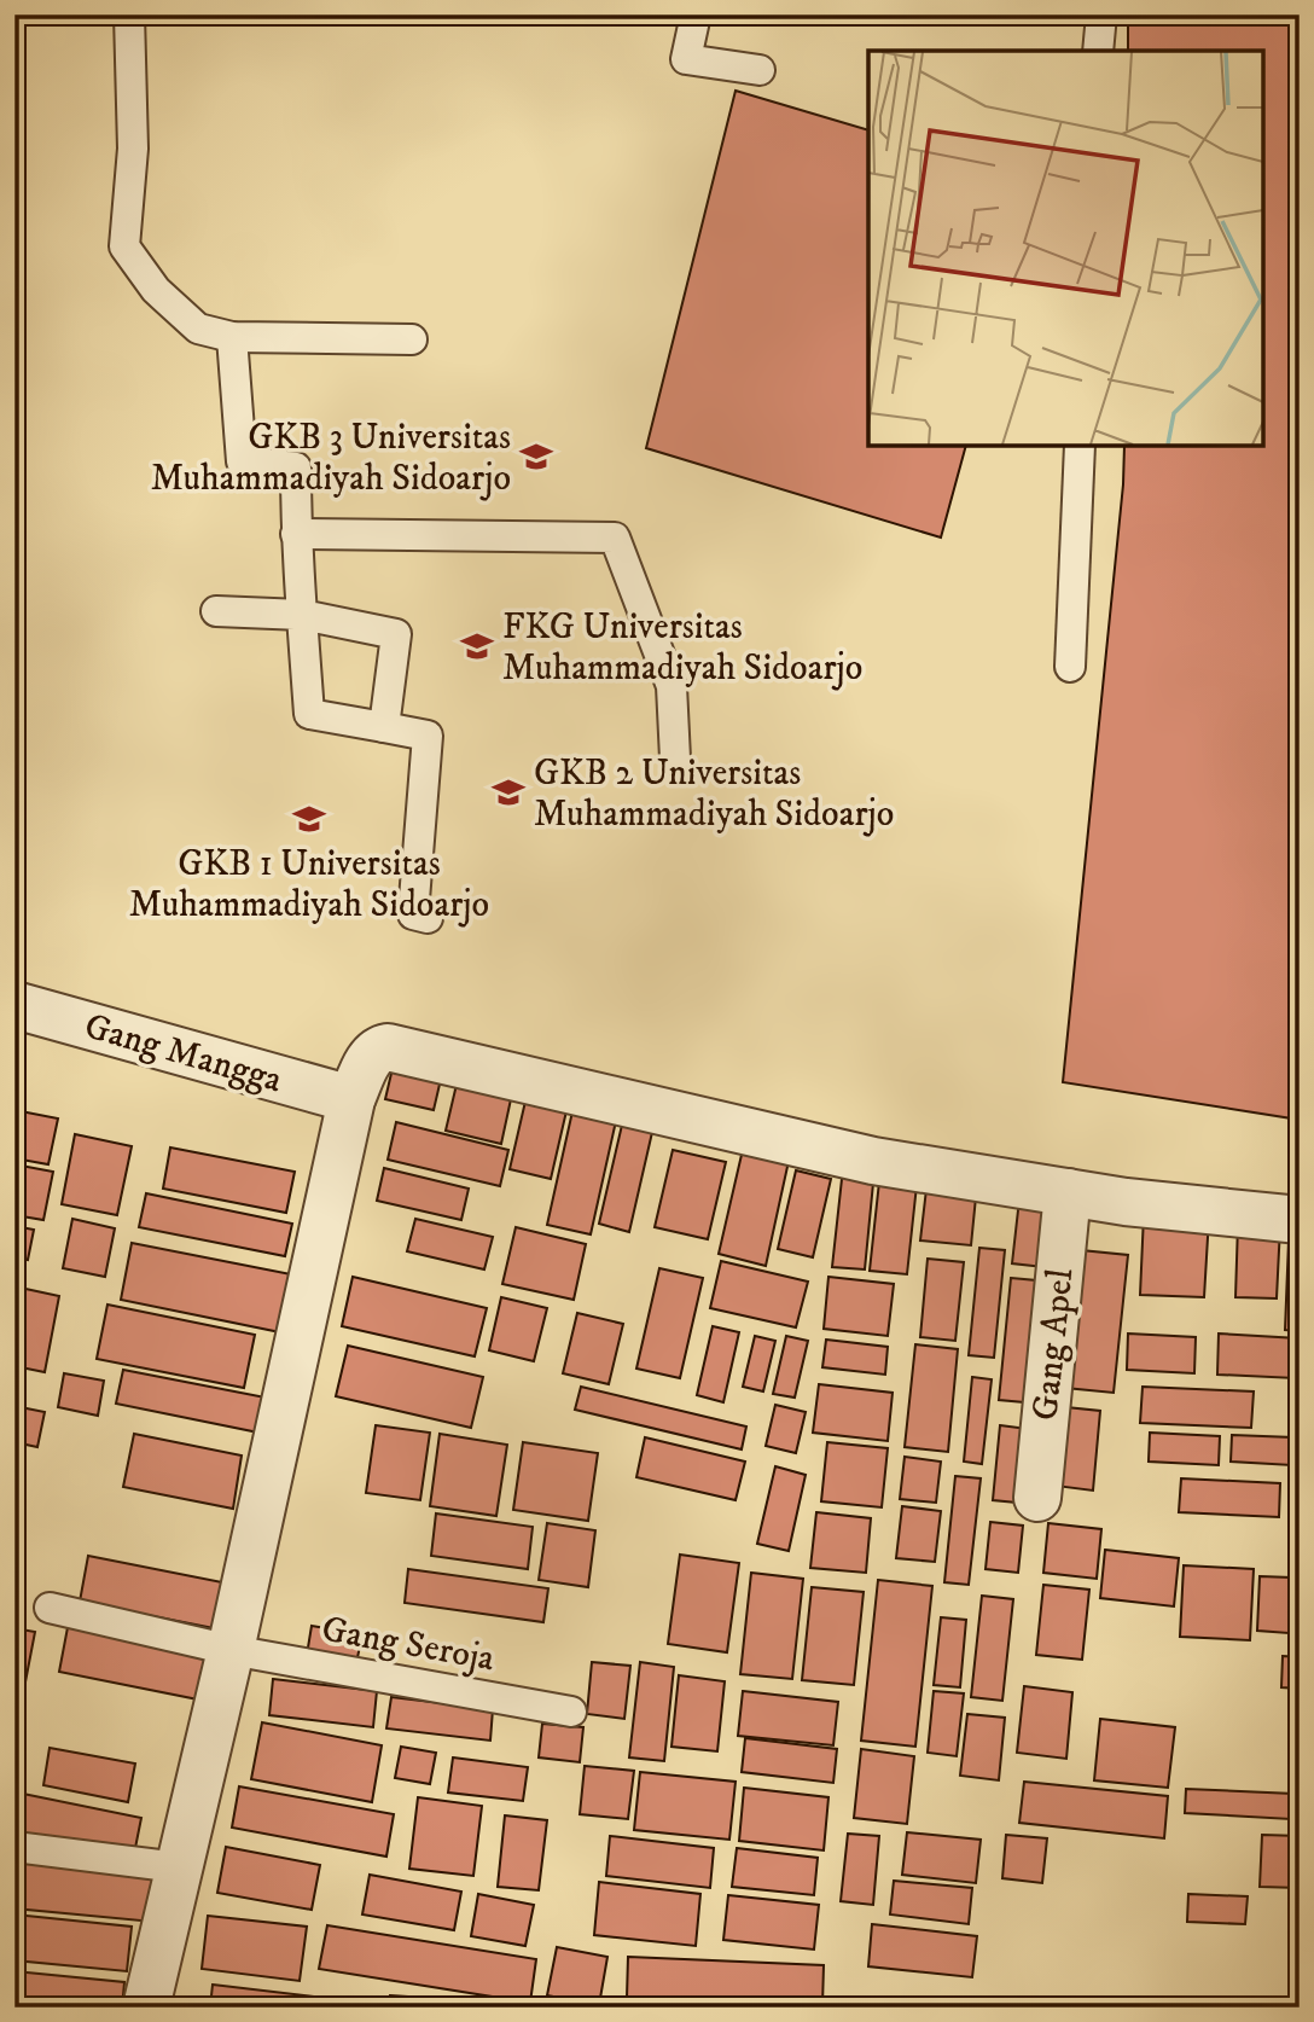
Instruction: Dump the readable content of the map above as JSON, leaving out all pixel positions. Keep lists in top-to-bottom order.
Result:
{
  "streets": {
    "street": ["Gang Mangga", "Gang Apel"],
    "lane": ["Gang Seroja"]
  },
  "places": {
    "school or university": [
      "GKB 3 Universitas Muhammadiyah Sidoarjo",
      "FKG Universitas Muhammadiyah Sidoarjo",
      "GKB 2 Universitas Muhammadiyah Sidoarjo",
      "GKB 1 Universitas Muhammadiyah Sidoarjo"
    ]
  }
}
